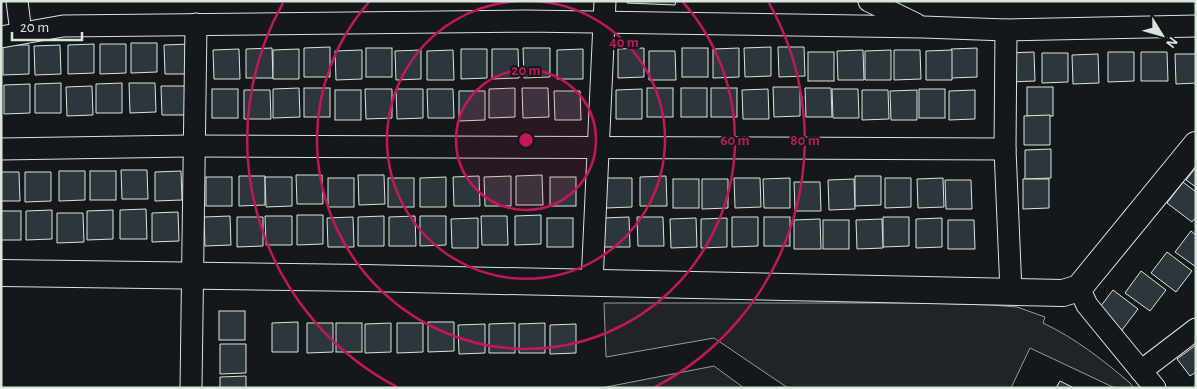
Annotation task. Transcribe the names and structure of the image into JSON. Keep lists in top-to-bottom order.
{
  "scale_bar": "20 m",
  "north": "bottom right",
  "rings": [
    "40 m",
    "20 m",
    "60 m",
    "80 m"
  ]
}
